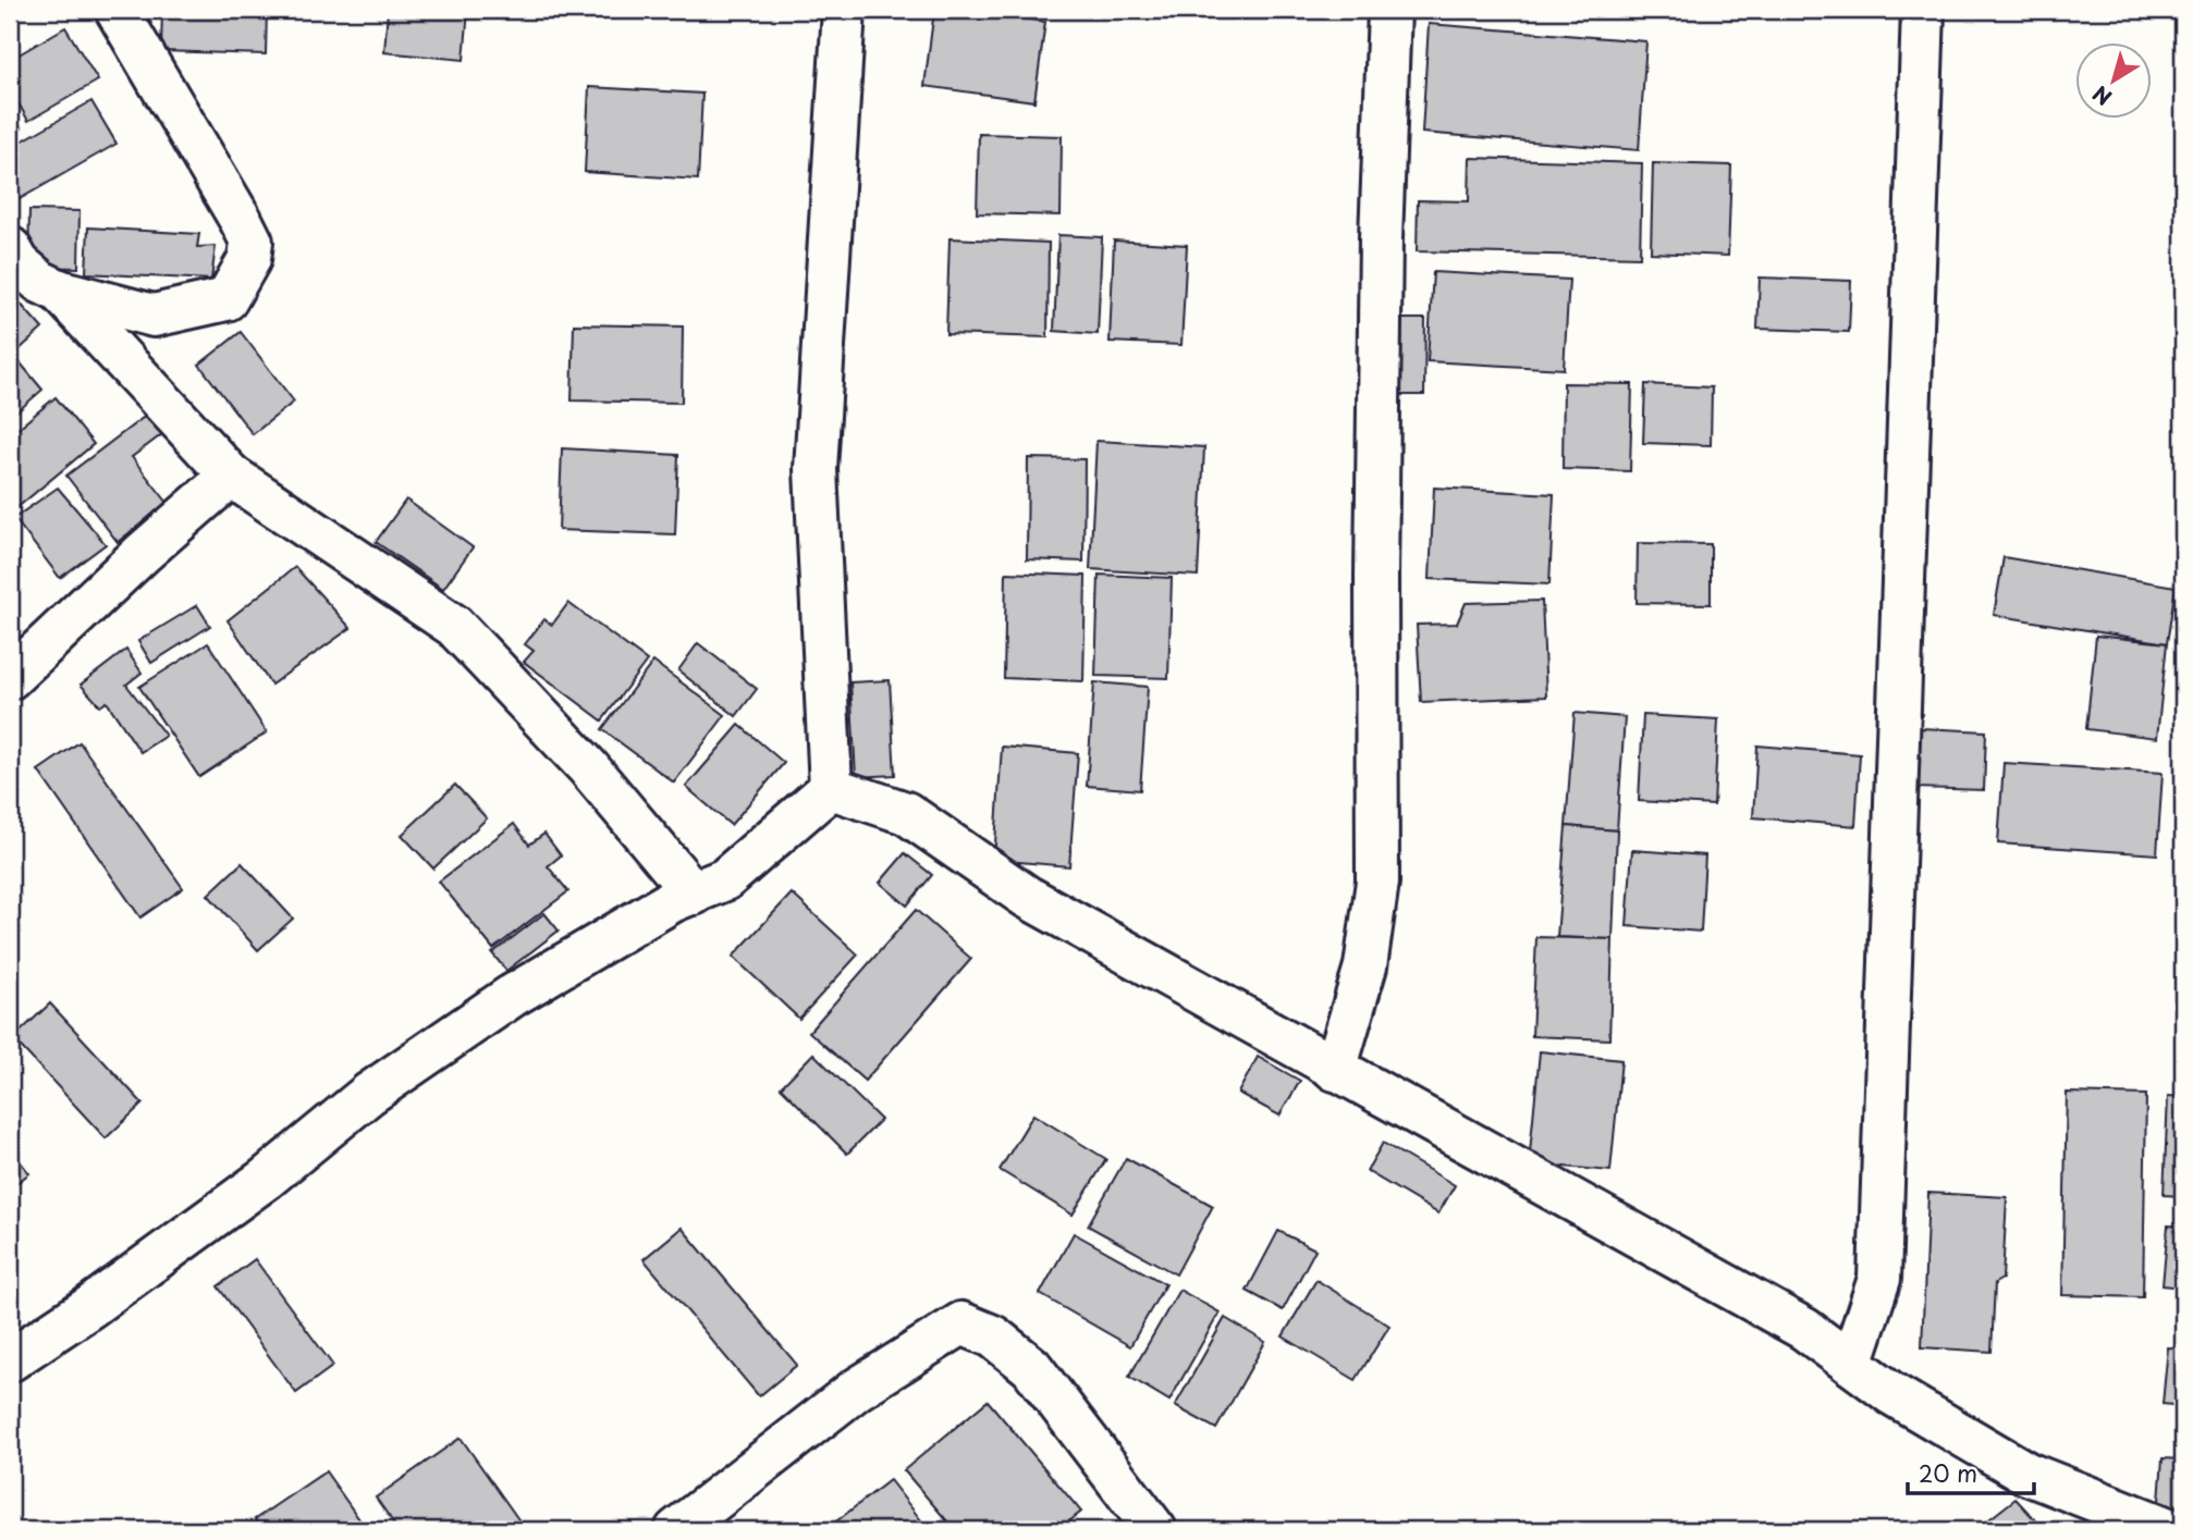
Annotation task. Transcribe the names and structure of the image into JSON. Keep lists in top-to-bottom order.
{
  "scale_bar": "20 m",
  "north": "bottom left"
}
